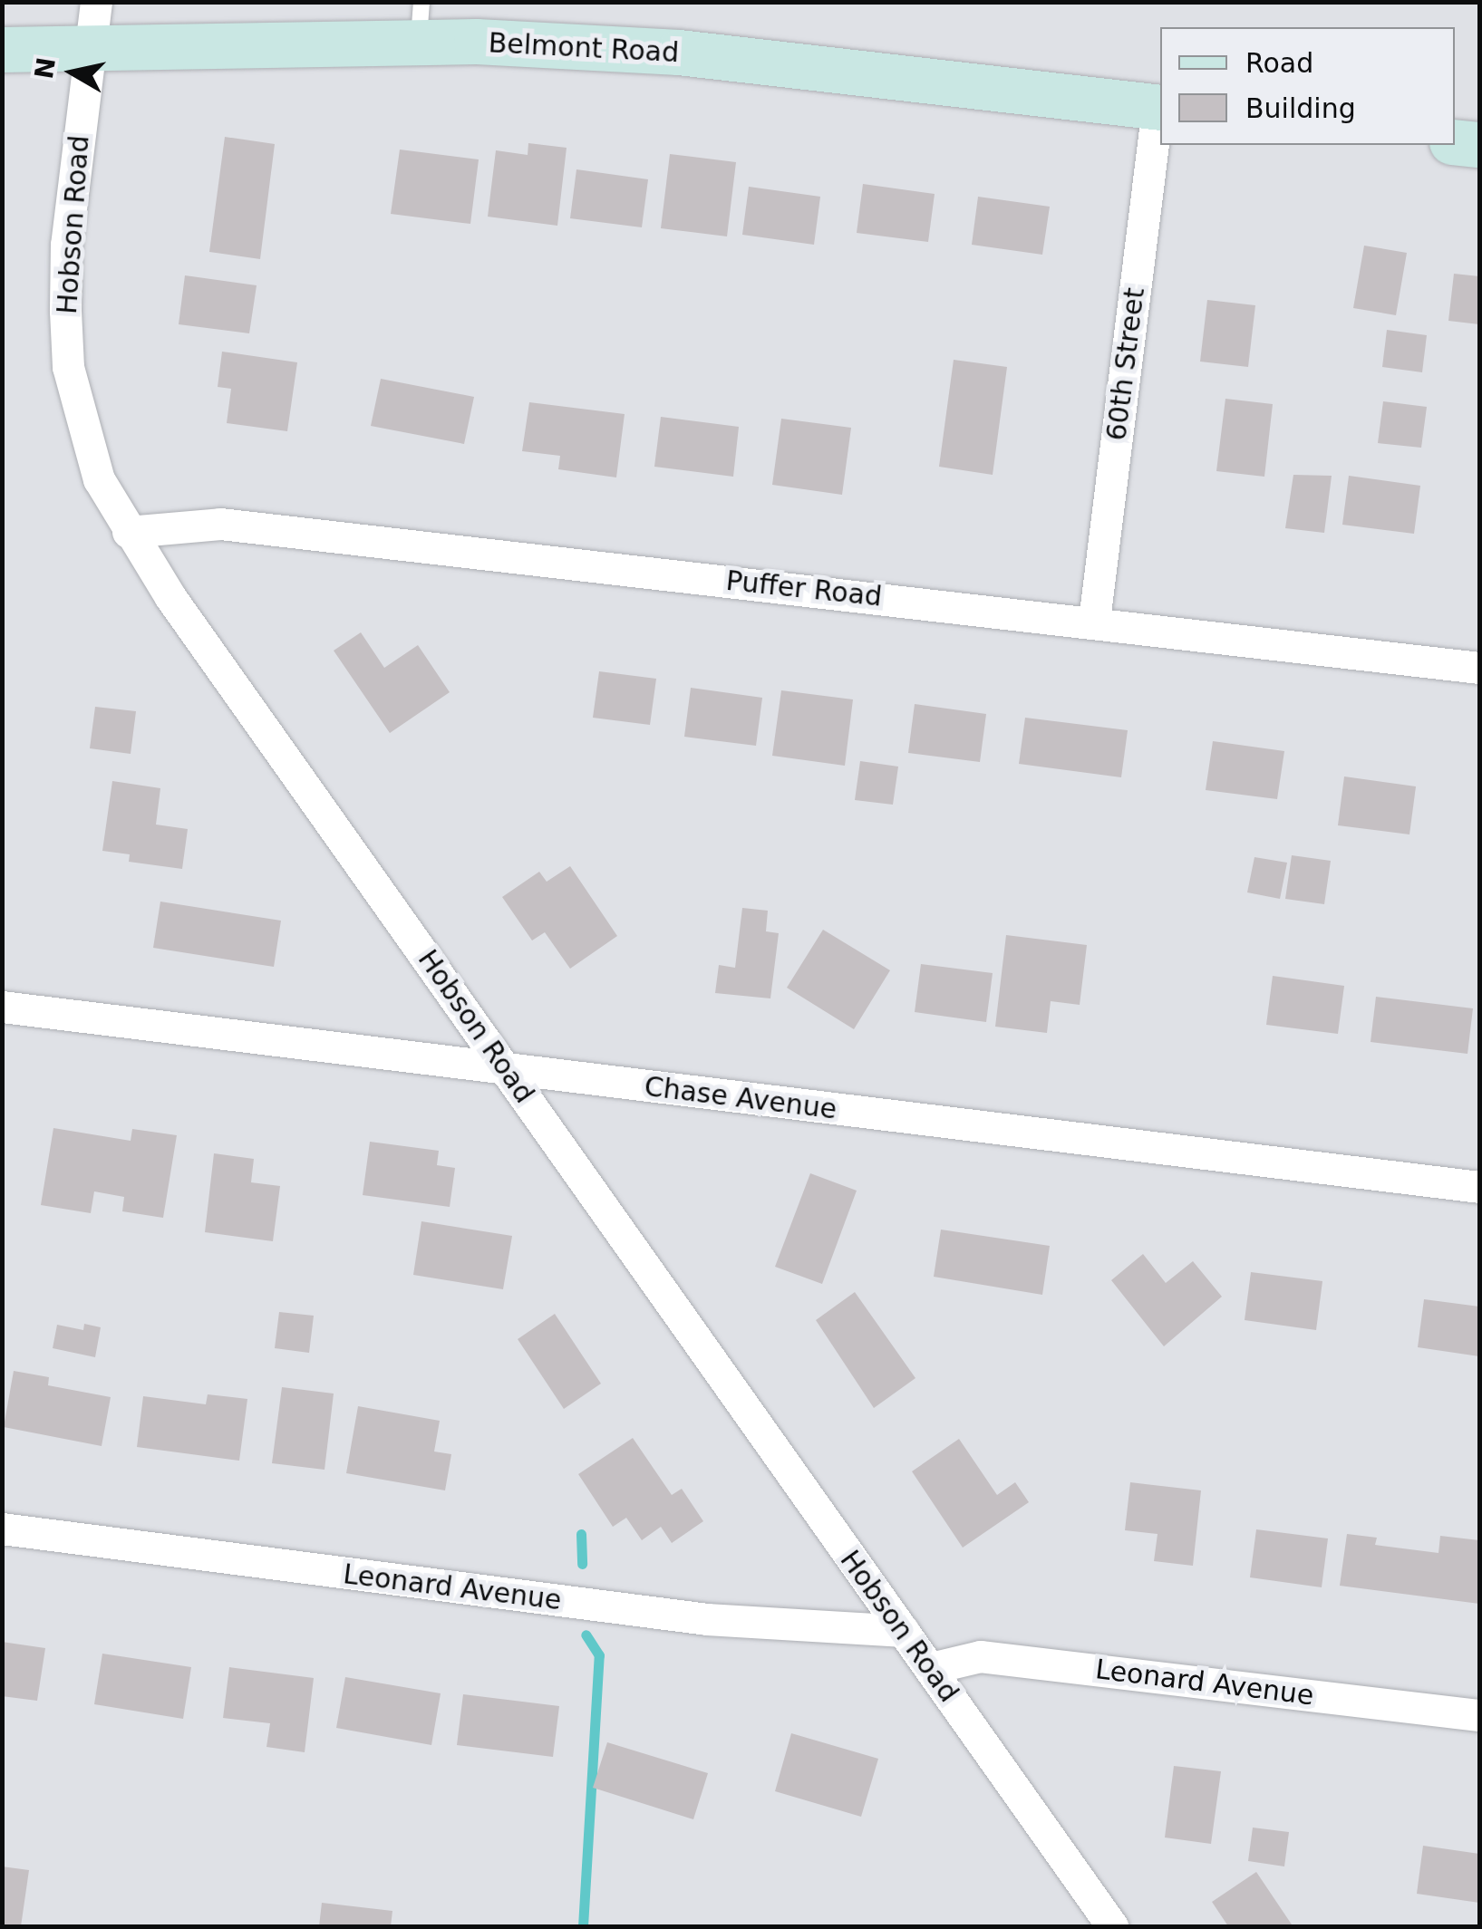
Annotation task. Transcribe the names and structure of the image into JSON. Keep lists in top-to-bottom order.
{
  "streets": {
    "main road": ["Belmont Road"],
    "street": [
      "Hobson Road",
      "60th Street",
      "Puffer Road",
      "Chase Avenue",
      "Leonard Avenue"
    ]
  },
  "crossings": [
    ["Belmont Road", "Hobson Road"],
    ["Belmont Road", "60th Street"],
    ["Hobson Road", "Puffer Road"],
    ["Hobson Road", "Chase Avenue"],
    ["Hobson Road", "Leonard Avenue"],
    ["60th Street", "Puffer Road"]
  ],
  "legend": ["Road", "Building"],
  "north": "left"
}
